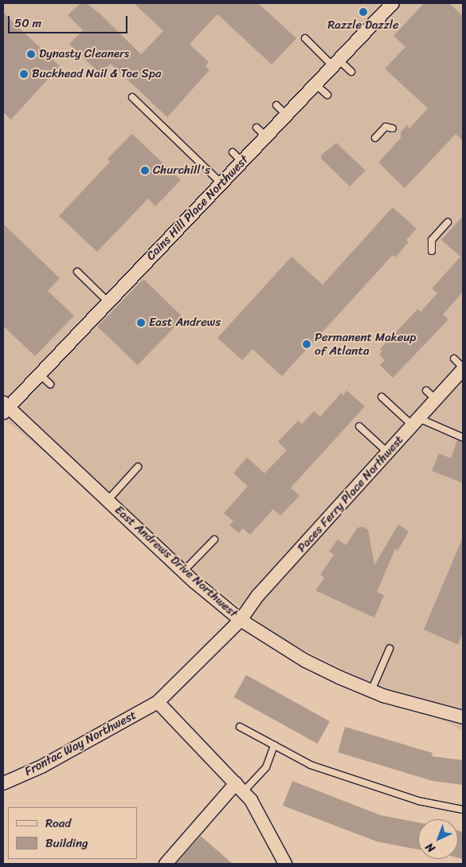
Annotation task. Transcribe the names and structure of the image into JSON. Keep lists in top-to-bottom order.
{
  "streets": {
    "street": [
      "Cains Hill Place Northwest",
      "Paces Ferry Place Northwest",
      "East Andrews Drive Northwest",
      "Frontac Way Northwest"
    ]
  },
  "crossings": [
    ["Cains Hill Place Northwest", "East Andrews Drive Northwest"],
    ["Paces Ferry Place Northwest", "East Andrews Drive Northwest"],
    ["Paces Ferry Place Northwest", "Frontac Way Northwest"]
  ],
  "places": [
    "Razzle Dazzle",
    "Dynasty Cleaners",
    "Buckhead Nail & Toe Spa",
    "Churchill's",
    "East Andrews",
    "Permanent Makeup of Atlanta"
  ],
  "legend": ["Road", "Building"],
  "scale_bar": "50 m",
  "north": "bottom left"
}
